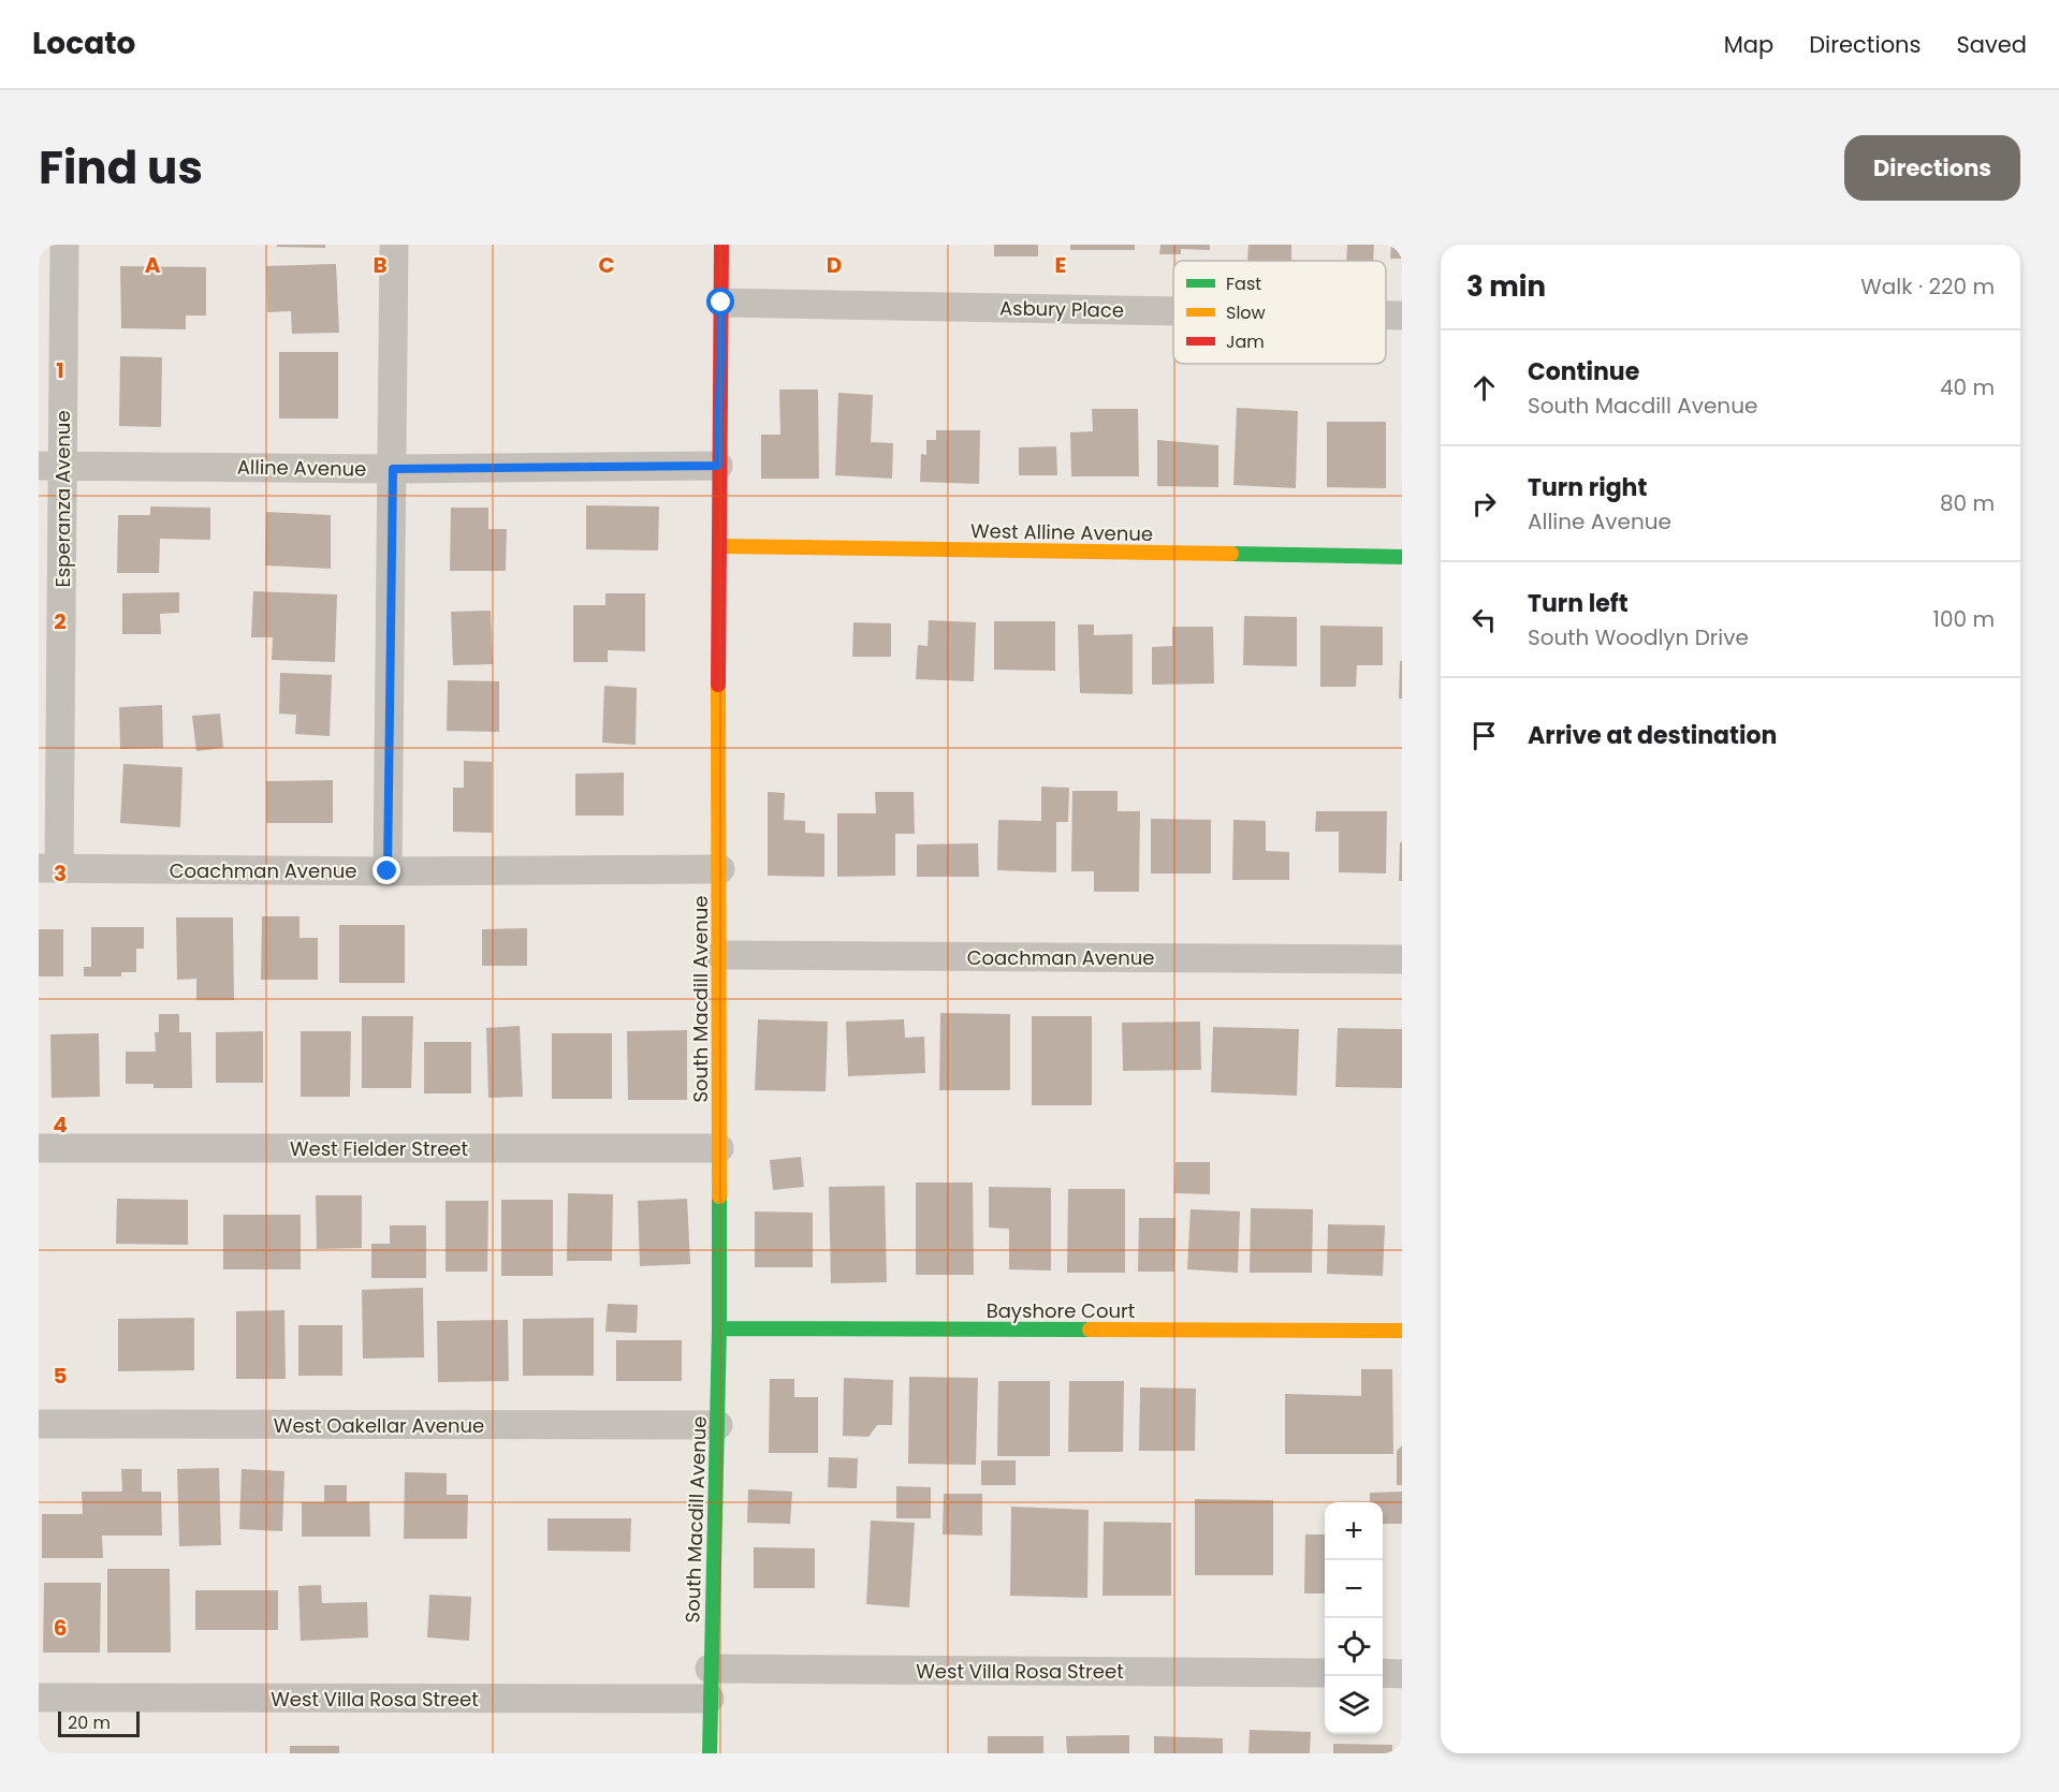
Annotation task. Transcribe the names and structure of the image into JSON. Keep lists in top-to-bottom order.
{
  "streets": {
    "street": [
      "Asbury Place",
      "Alline Avenue",
      "Esperanza Avenue",
      "West Alline Avenue",
      "Coachman Avenue",
      "South Macdill Avenue",
      "West Fielder Street",
      "Bayshore Court",
      "West Oakellar Avenue",
      "West Villa Rosa Street"
    ]
  },
  "crossings": [
    ["Asbury Place", "South Macdill Avenue"],
    ["Alline Avenue", "Esperanza Avenue"],
    ["Alline Avenue", "South Macdill Avenue"],
    ["Esperanza Avenue", "Coachman Avenue"],
    ["West Alline Avenue", "South Macdill Avenue"],
    ["Coachman Avenue", "South Macdill Avenue"],
    ["South Macdill Avenue", "West Fielder Street"],
    ["South Macdill Avenue", "Bayshore Court"],
    ["South Macdill Avenue", "West Oakellar Avenue"],
    ["South Macdill Avenue", "West Villa Rosa Street"]
  ],
  "legend": ["Fast", "Slow", "Jam"],
  "scale_bar": "20 m",
  "page": {
    "header": "Locato",
    "nav": ["Map", "Directions", "Saved"],
    "title": "Find us",
    "buttons": "Directions",
    "heading": ["3 min", "Walk · 220 m"],
    "list": [
      ["Continue", "South Macdill Avenue", "40 m"],
      ["Turn right", "Alline Avenue", "80 m"],
      ["Turn left", "South Woodlyn Drive", "100 m"],
      "Arrive at destination"
    ],
    "map_buttons": ["+", "−"],
    "scale": "20 m"
  },
  "grid": {
    "columns": [
      "A",
      "B",
      "C",
      "D",
      "E"
    ],
    "rows": [
      "1",
      "2",
      "3",
      "4",
      "5",
      "6"
    ]
  }
}
